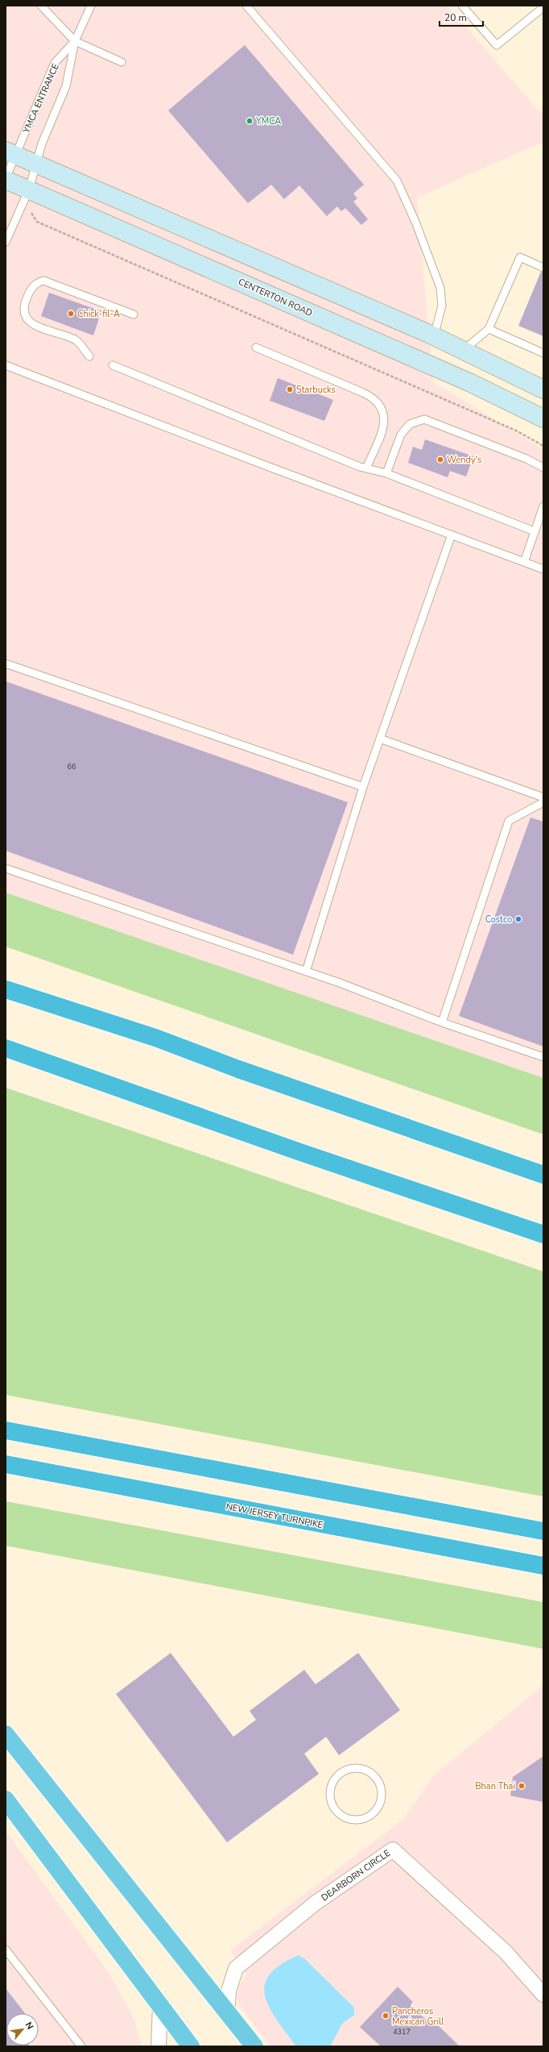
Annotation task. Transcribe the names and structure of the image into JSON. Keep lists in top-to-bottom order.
{
  "streets": {
    "highway": ["NEW JERSEY TURNPIKE"],
    "main road": ["CENTERTON ROAD"],
    "street": ["DEARBORN CIRCLE"],
    "lane": ["YMCA ENTRANCE"]
  },
  "crossings": [
    ["YMCA ENTRANCE", "CENTERTON ROAD"]
  ],
  "places": [
    "YMCA",
    "Chick-fil-A",
    "Starbucks",
    "Wendy's",
    "Costco",
    "Bhan Thai",
    "Pancheros Mexican Grill"
  ],
  "house_numbers": ["66", "4317"],
  "scale_bar": "20 m",
  "north": "top right"
}
